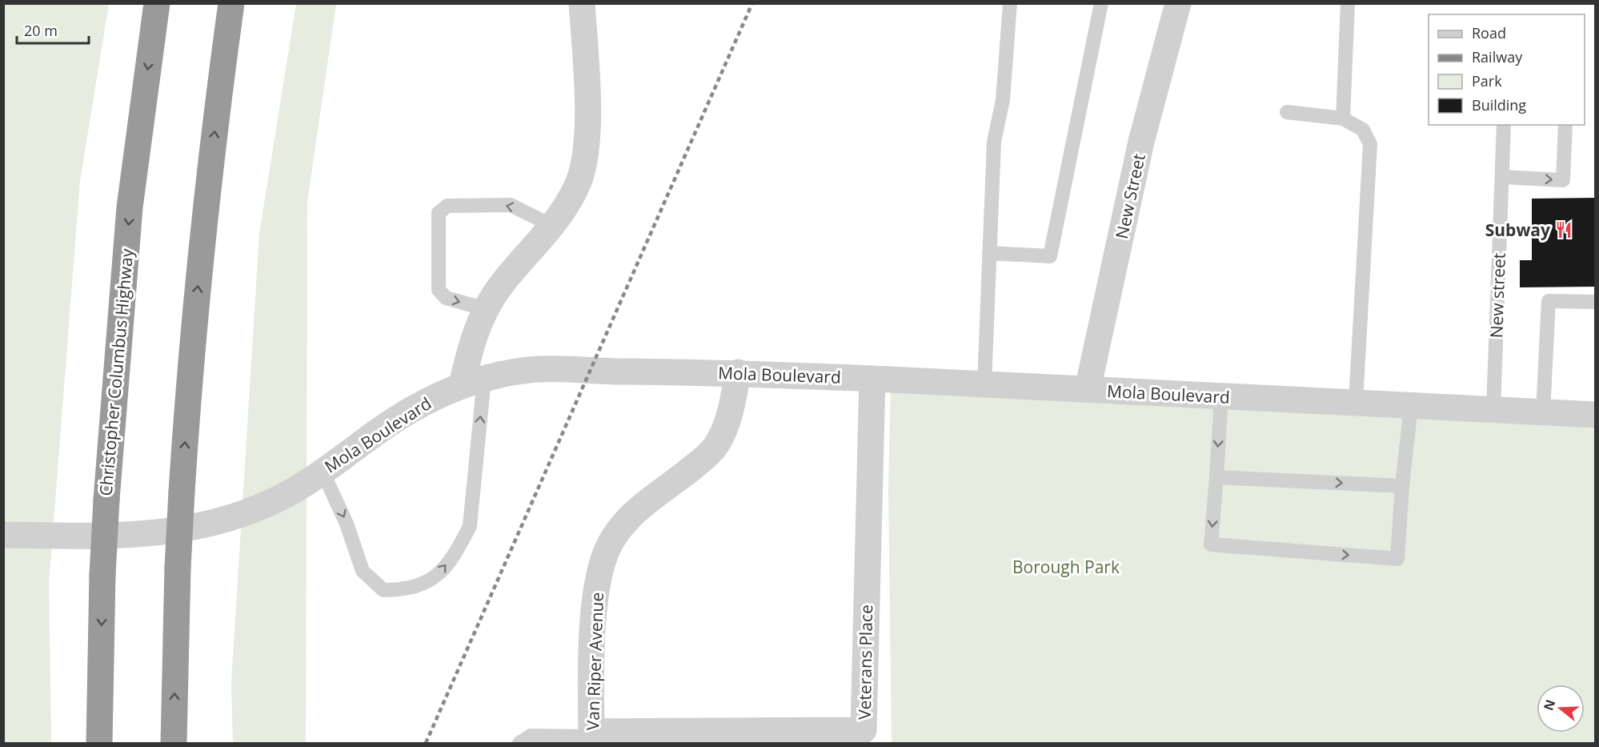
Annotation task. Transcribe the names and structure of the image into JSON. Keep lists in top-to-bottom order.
{
  "streets": {
    "highway": ["Christopher Columbus Highway"],
    "street": [
      "New Street",
      "Mola Boulevard",
      "Van Riper Avenue",
      "Veterans Place"
    ],
    "lane": ["New street"]
  },
  "crossings": [
    ["New Street", "Mola Boulevard"],
    ["New street", "Mola Boulevard"],
    ["Mola Boulevard", "Van Riper Avenue"],
    ["Mola Boulevard", "Veterans Place"],
    ["Van Riper Avenue", "Veterans Place"]
  ],
  "parks": ["Borough Park"],
  "places": {
    "restaurant": ["Subway"]
  },
  "legend": [
    "Road",
    "Railway",
    "Park",
    "Building"
  ],
  "scale_bar": "20 m",
  "north": "left"
}
